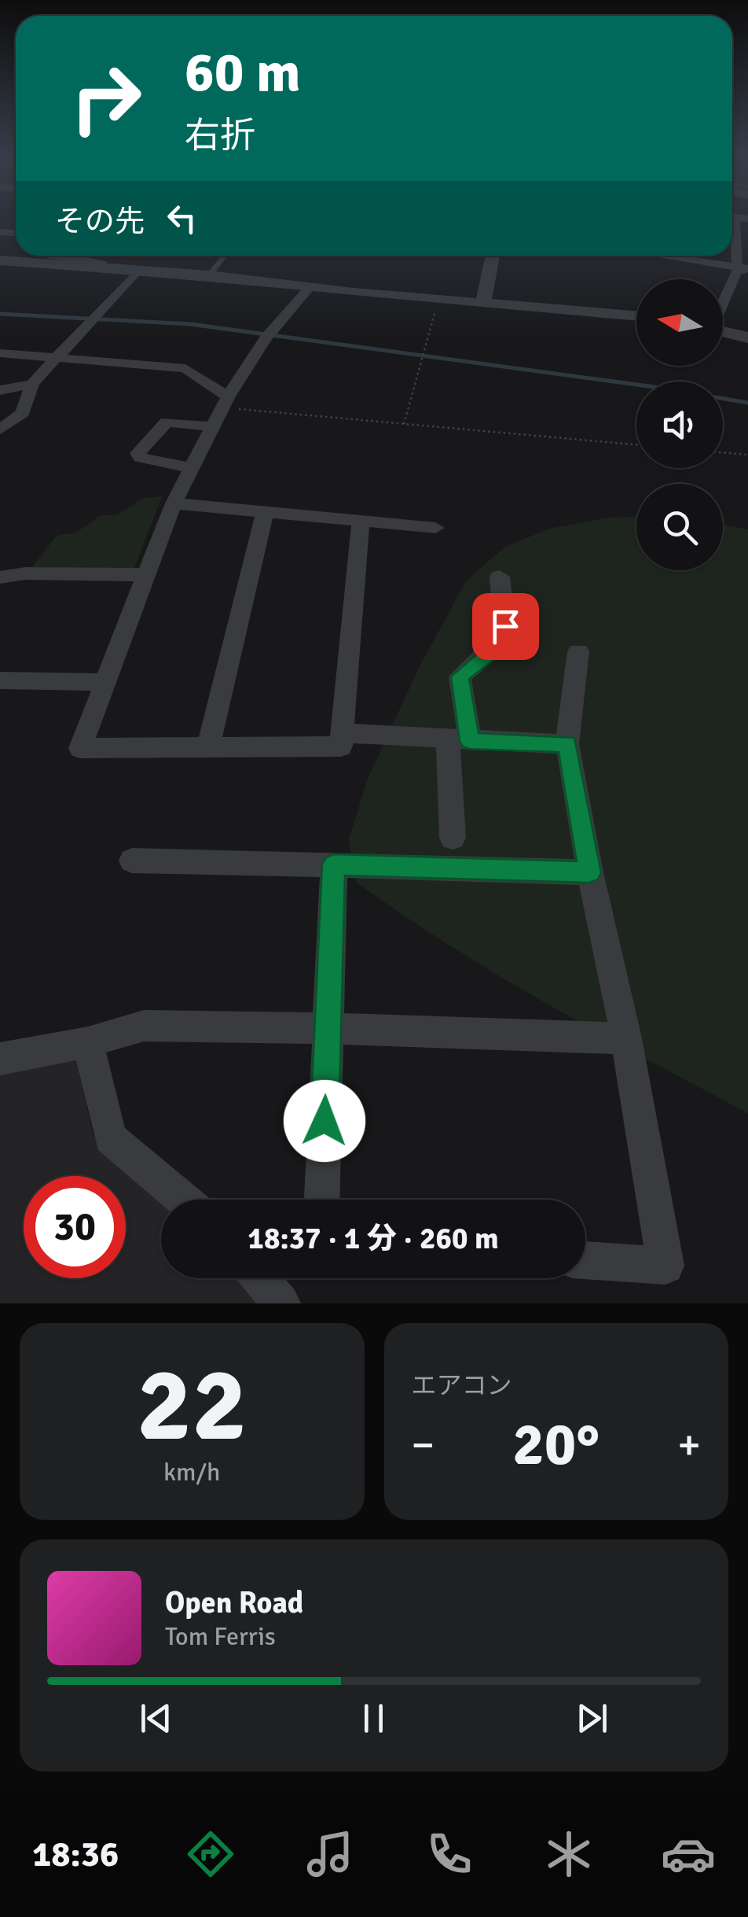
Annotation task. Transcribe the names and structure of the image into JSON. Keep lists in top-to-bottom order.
{
  "north": "left",
  "page": {
    "turn": ["60 m", "右折"],
    "then": "その先",
    "limit": "30",
    "trip": "18:37 · 1 分 · 260 m",
    "tile": [
      ["22", "km/h"],
      "エアコン"
    ],
    "heat": ["−", "20°", "+"],
    "song": ["Open Road", "Tom Ferris"],
    "tabs": "18:36"
  }
}
